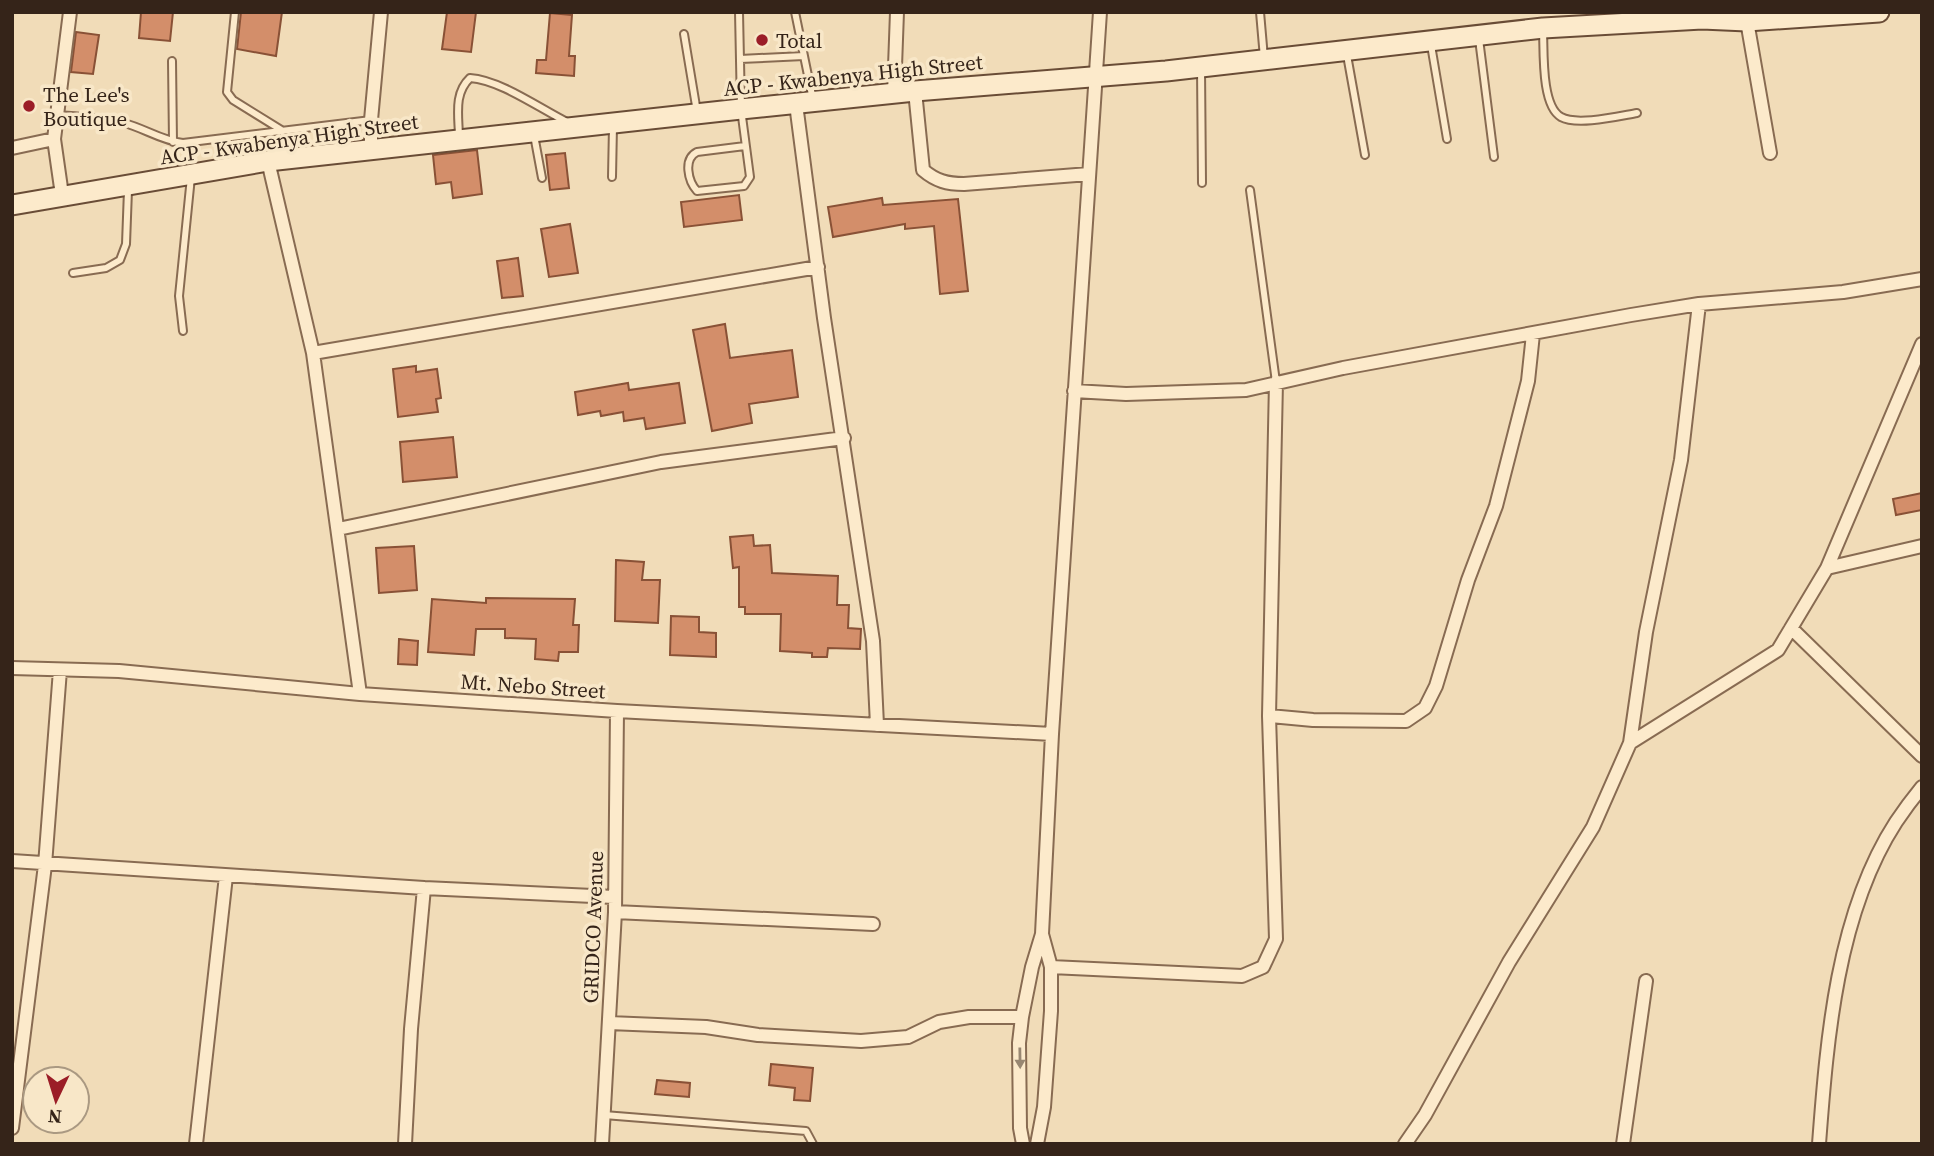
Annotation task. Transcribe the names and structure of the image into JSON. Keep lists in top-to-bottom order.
{
  "streets": {
    "main road": ["ACP - Kwabenya High Street"],
    "street": ["Mt. Nebo Street", "GRIDCO Avenue"]
  },
  "crossings": [
    ["Mt. Nebo Street", "GRIDCO Avenue"]
  ],
  "places": ["Total", "The Lee's Boutique"],
  "north": "bottom"
}
